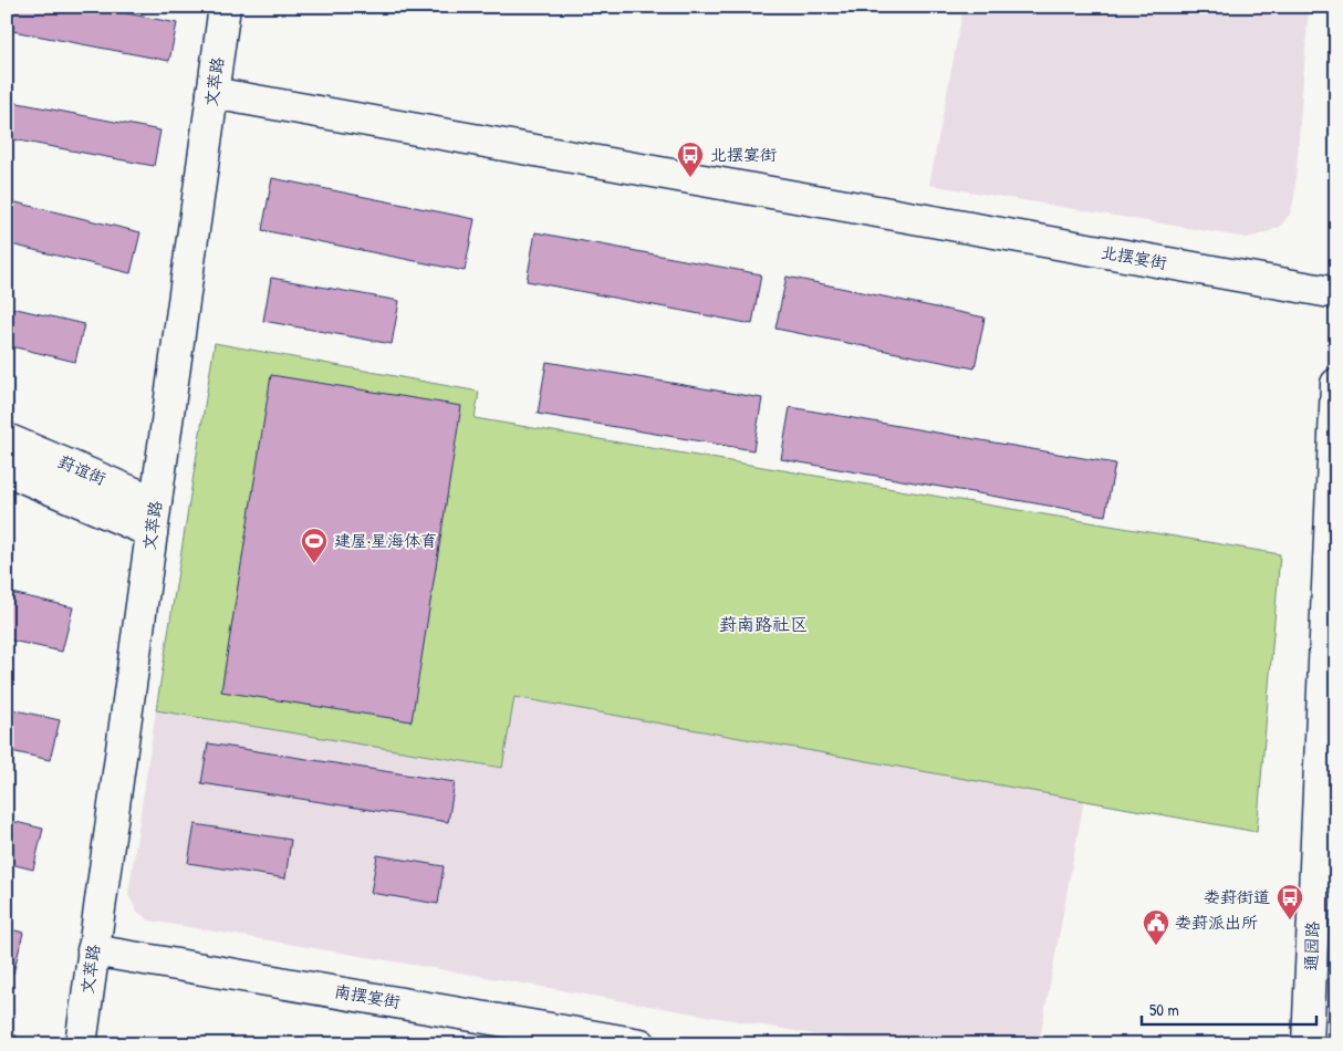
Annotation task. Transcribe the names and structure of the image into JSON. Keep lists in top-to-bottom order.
{
  "streets": {
    "main road": [
      "文萃路",
      "北摆宴街",
      "葑谊街",
      "通园路",
      "南摆宴街"
    ]
  },
  "crossings": [
    ["文萃路", "北摆宴街"],
    ["文萃路", "葑谊街"],
    ["文萃路", "南摆宴街"]
  ],
  "districts": ["葑南路社区"],
  "places": {
    "bus stop": ["北摆宴街", "娄葑街道"],
    "sports": ["建屋·星海体育"],
    "public building": ["娄葑派出所"]
  },
  "scale_bar": "50 m"
}
